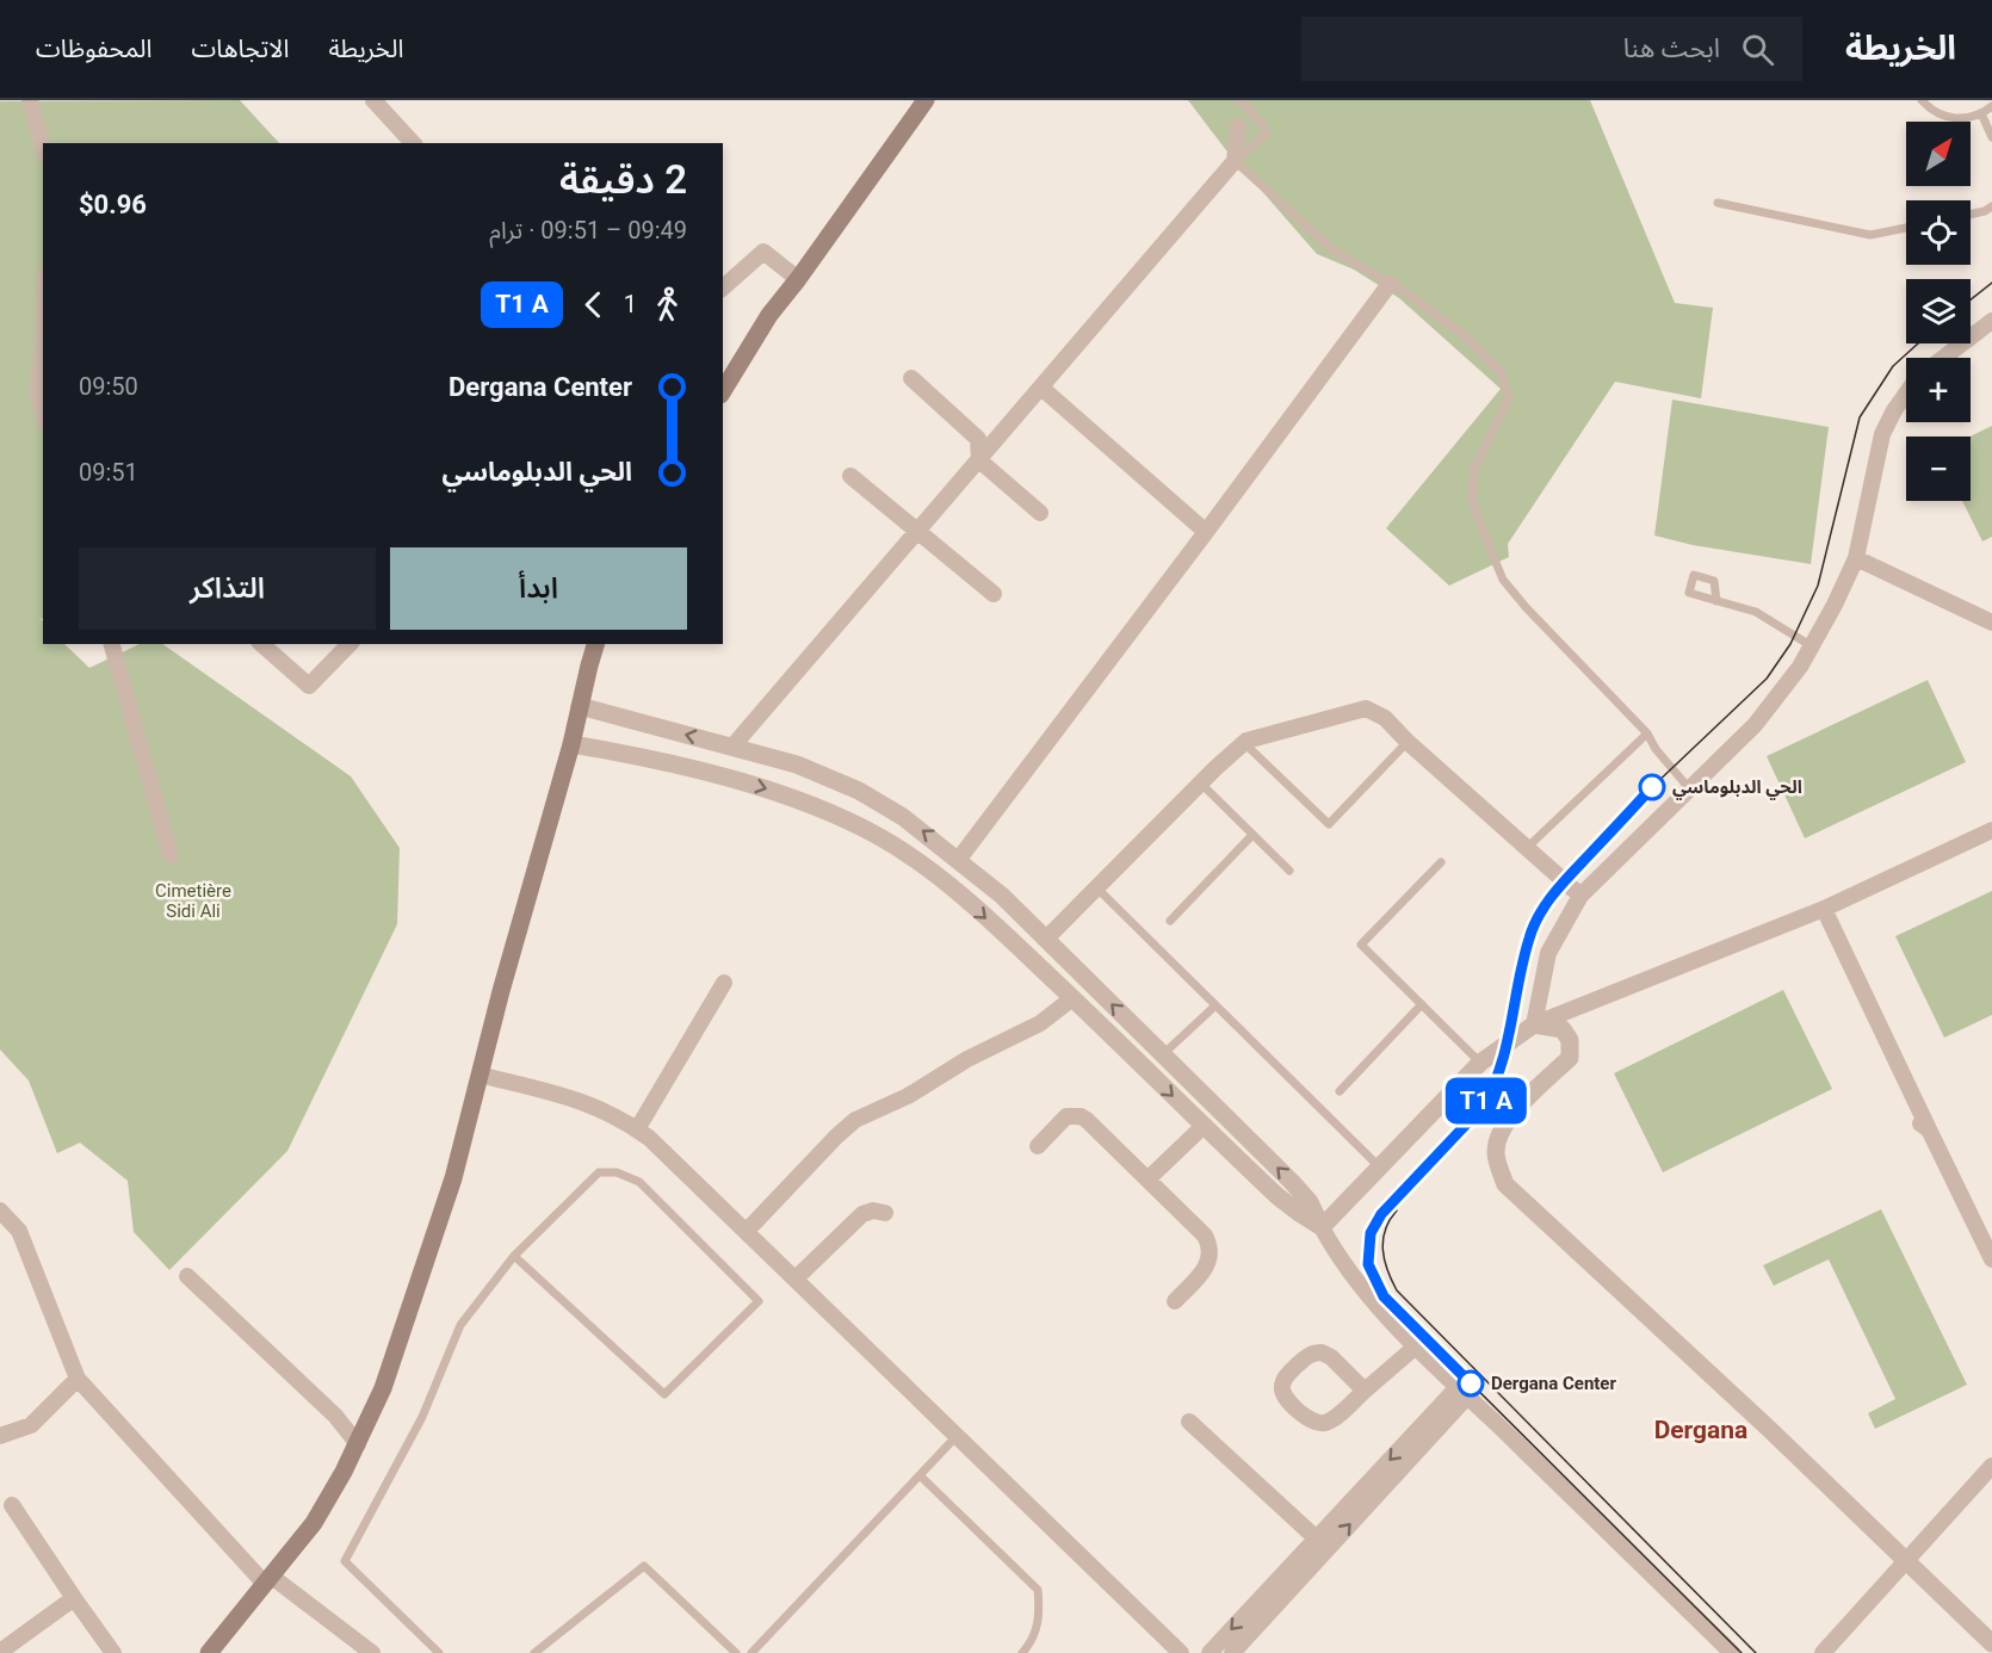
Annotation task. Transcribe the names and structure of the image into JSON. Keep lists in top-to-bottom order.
{
  "districts": ["Dergana"],
  "parks": ["Cimetière Sidi Ali"],
  "places": ["الحي الدبلوماسي", "Dergana Center"],
  "north": "top right",
  "page": {
    "header": "الخريطة",
    "search": "ابحث هنا",
    "nav": ["الخريطة", "الاتجاهات", "المحفوظات"],
    "on_map": "T1 A",
    "map_buttons": ["+", "−"],
    "heading": ["2 دقيقة", "09:49 – 09:51 · ترام", "$0.96"],
    "legs": ["1", "T1 A"],
    "list": [
      {
        "name": "Dergana Center",
        "value": "09:50"
      },
      {
        "name": "الحي الدبلوماسي",
        "value": "09:51"
      }
    ],
    "buttons": ["ابدأ", "التذاكر"]
  }
}
